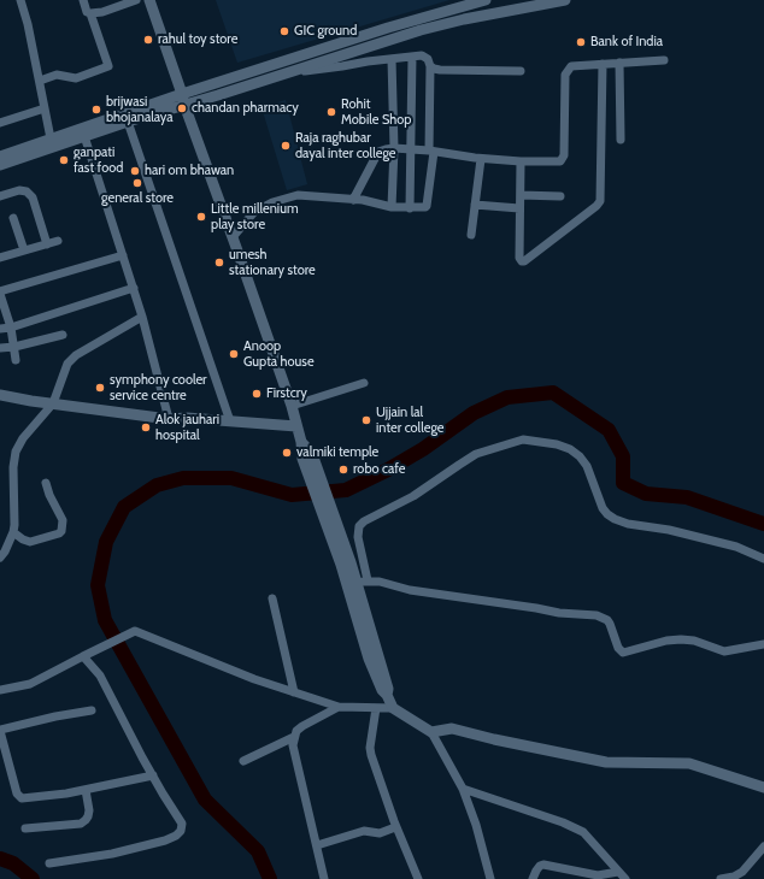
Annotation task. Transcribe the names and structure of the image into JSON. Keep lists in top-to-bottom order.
{
  "places": [
    "GIC ground",
    "rahul toy store",
    "Bank of India",
    "chandan pharmacy",
    "brijwasi bhojanalaya",
    "Rohit Mobile Shop",
    "Raja raghubar dayal inter college",
    "ganpati fast food",
    "hari om bhawan",
    "general store",
    "Little millenium play store",
    "umesh stationary store",
    "Anoop Gupta house",
    "symphony cooler service centre",
    "Firstcry",
    "Ujjain lal inter college",
    "Alok jauhari hospital",
    "valmiki temple",
    "robo cafe"
  ]
}
